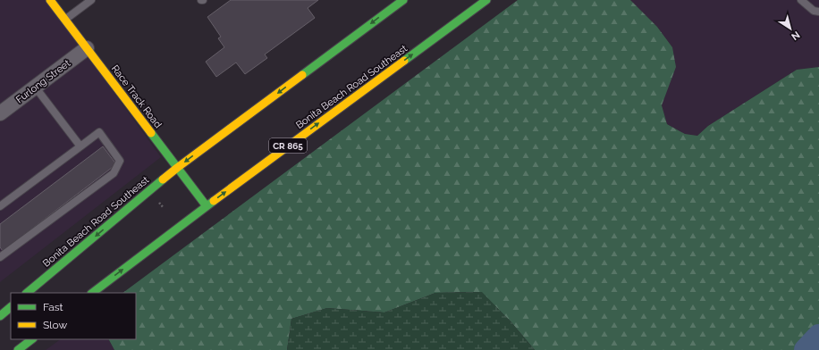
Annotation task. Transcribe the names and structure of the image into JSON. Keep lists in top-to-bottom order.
{
  "streets": {
    "main road": ["Bonita Beach Road Southeast", "Race Track Road", "CR 865"],
    "street": ["Furlong Street"]
  },
  "crossings": [
    ["Furlong Street", "Race Track Road"],
    ["Bonita Beach Road Southeast", "Race Track Road"]
  ],
  "legend": ["Fast", "Slow"],
  "north": "bottom right"
}
